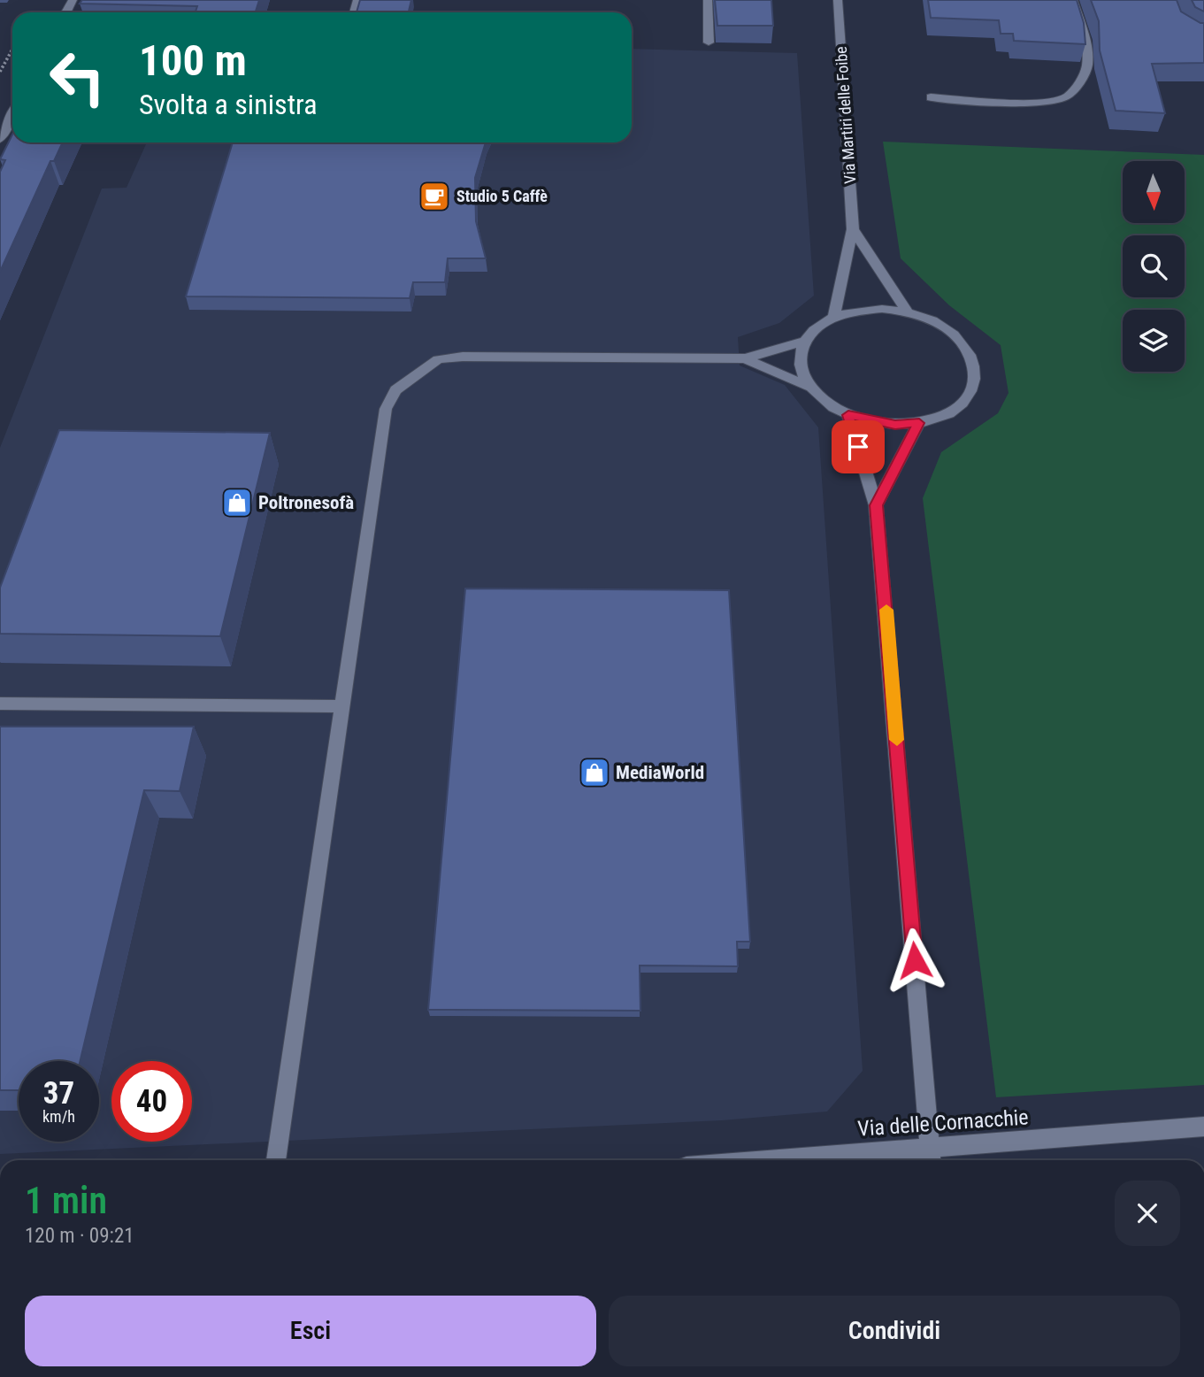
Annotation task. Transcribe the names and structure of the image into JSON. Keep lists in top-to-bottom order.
{
  "streets": {
    "street": ["Via Martiri delle Foibe", "Via delle Cornacchie"]
  },
  "places": {
    "cafe": ["Studio 5 Caffè"],
    "shop": ["Poltronesofà", "MediaWorld"]
  },
  "north": "bottom",
  "page": {
    "turn": ["100 m", "Svolta a sinistra"],
    "speed": "37 km/h",
    "limit": "40",
    "heading": ["1 min", "120 m · 09:21"],
    "buttons": ["Esci", "Condividi"]
  }
}
